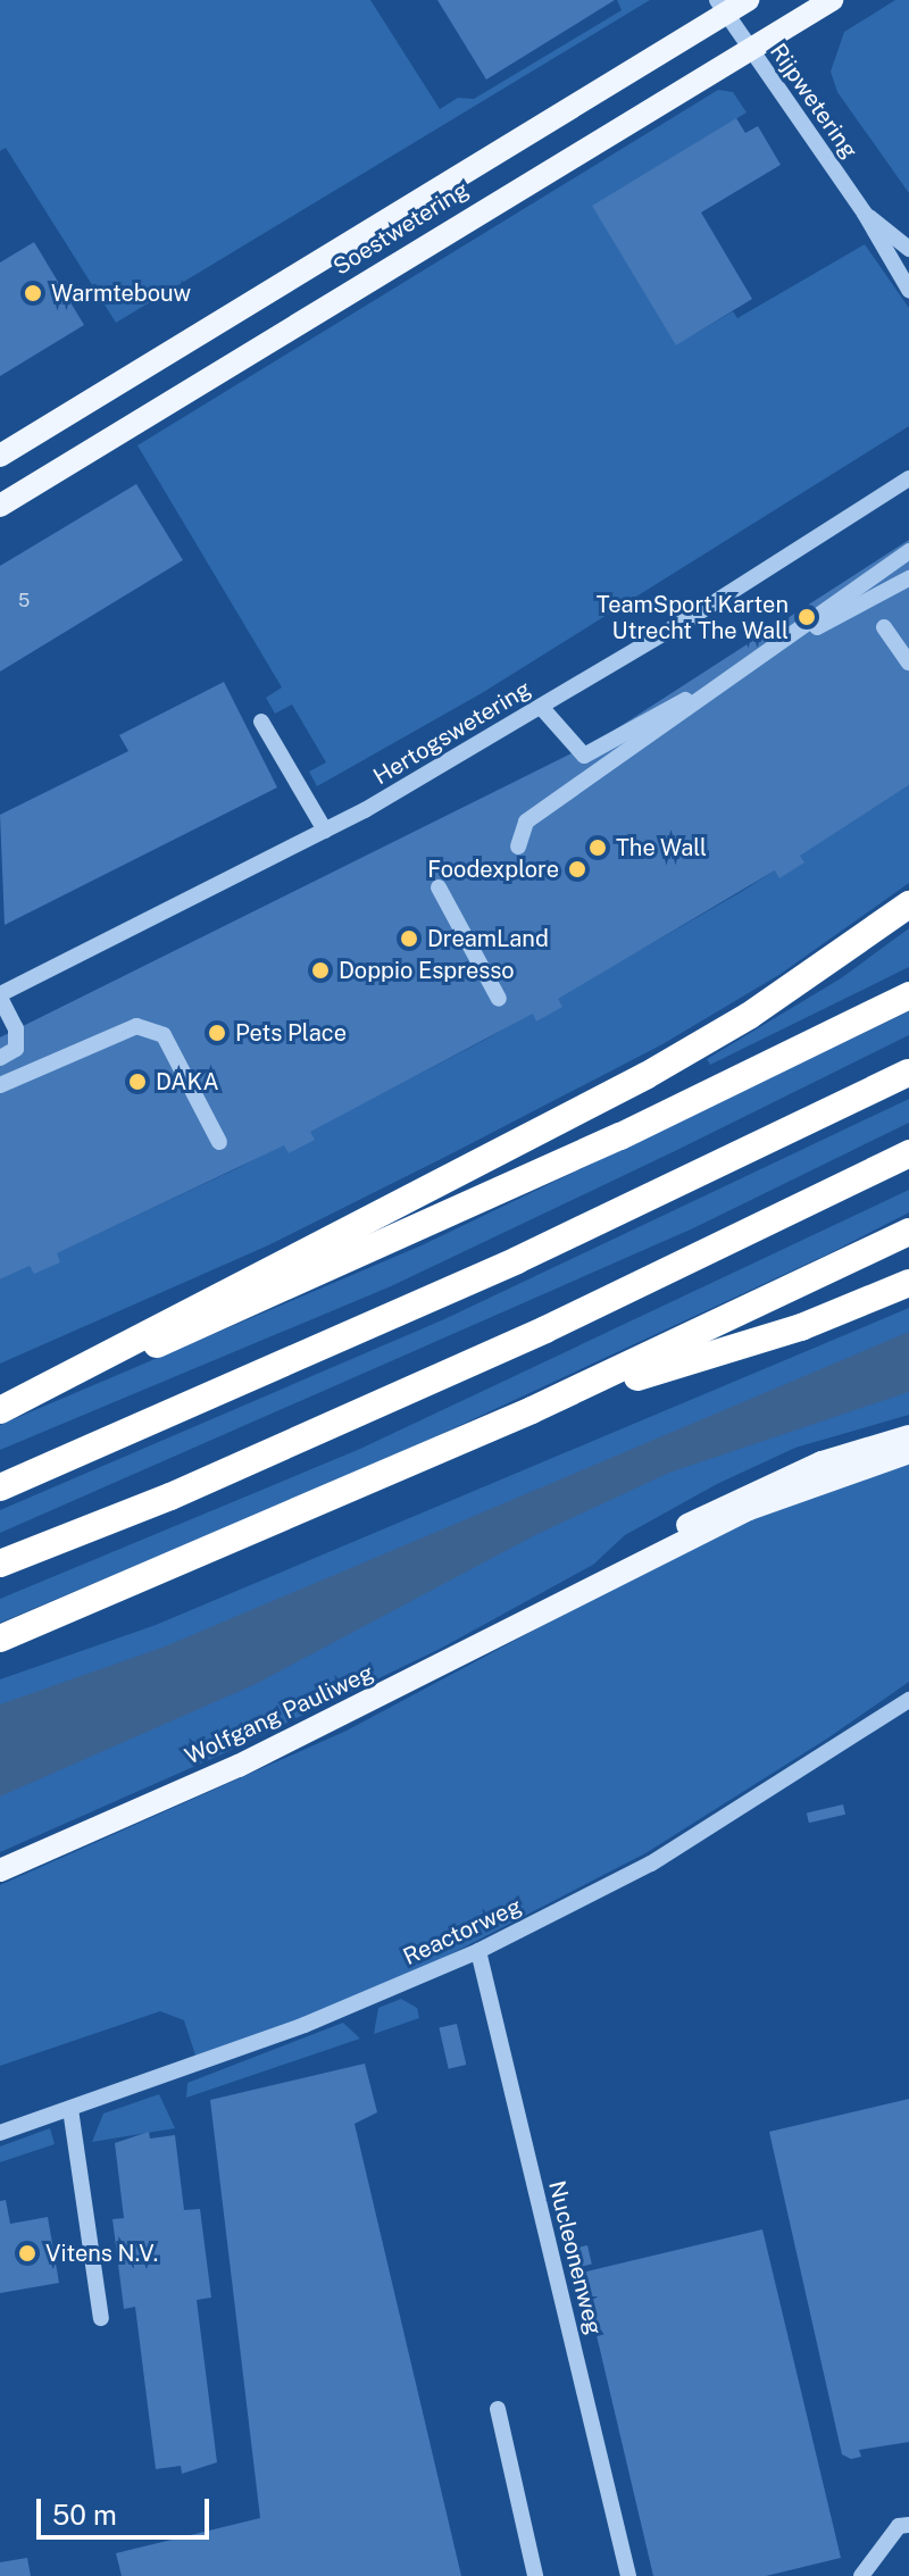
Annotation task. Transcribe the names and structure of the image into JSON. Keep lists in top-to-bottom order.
{
  "streets": {
    "main road": ["Soestwetering", "Wolfgang Pauliweg"],
    "street": [
      "Rijpwetering",
      "Hertogswetering",
      "Reactorweg",
      "Nucleonenweg"
    ]
  },
  "crossings": [
    ["Rijpwetering", "Soestwetering"],
    ["Reactorweg", "Nucleonenweg"]
  ],
  "places": [
    "Warmtebouw",
    "TeamSport Karten Utrecht The Wall",
    "The Wall",
    "Foodexplore",
    "DreamLand",
    "Doppio Espresso",
    "Pets Place",
    "DAKA",
    "Vitens N.V."
  ],
  "house_numbers": ["5"],
  "scale_bar": "50 m"
}
